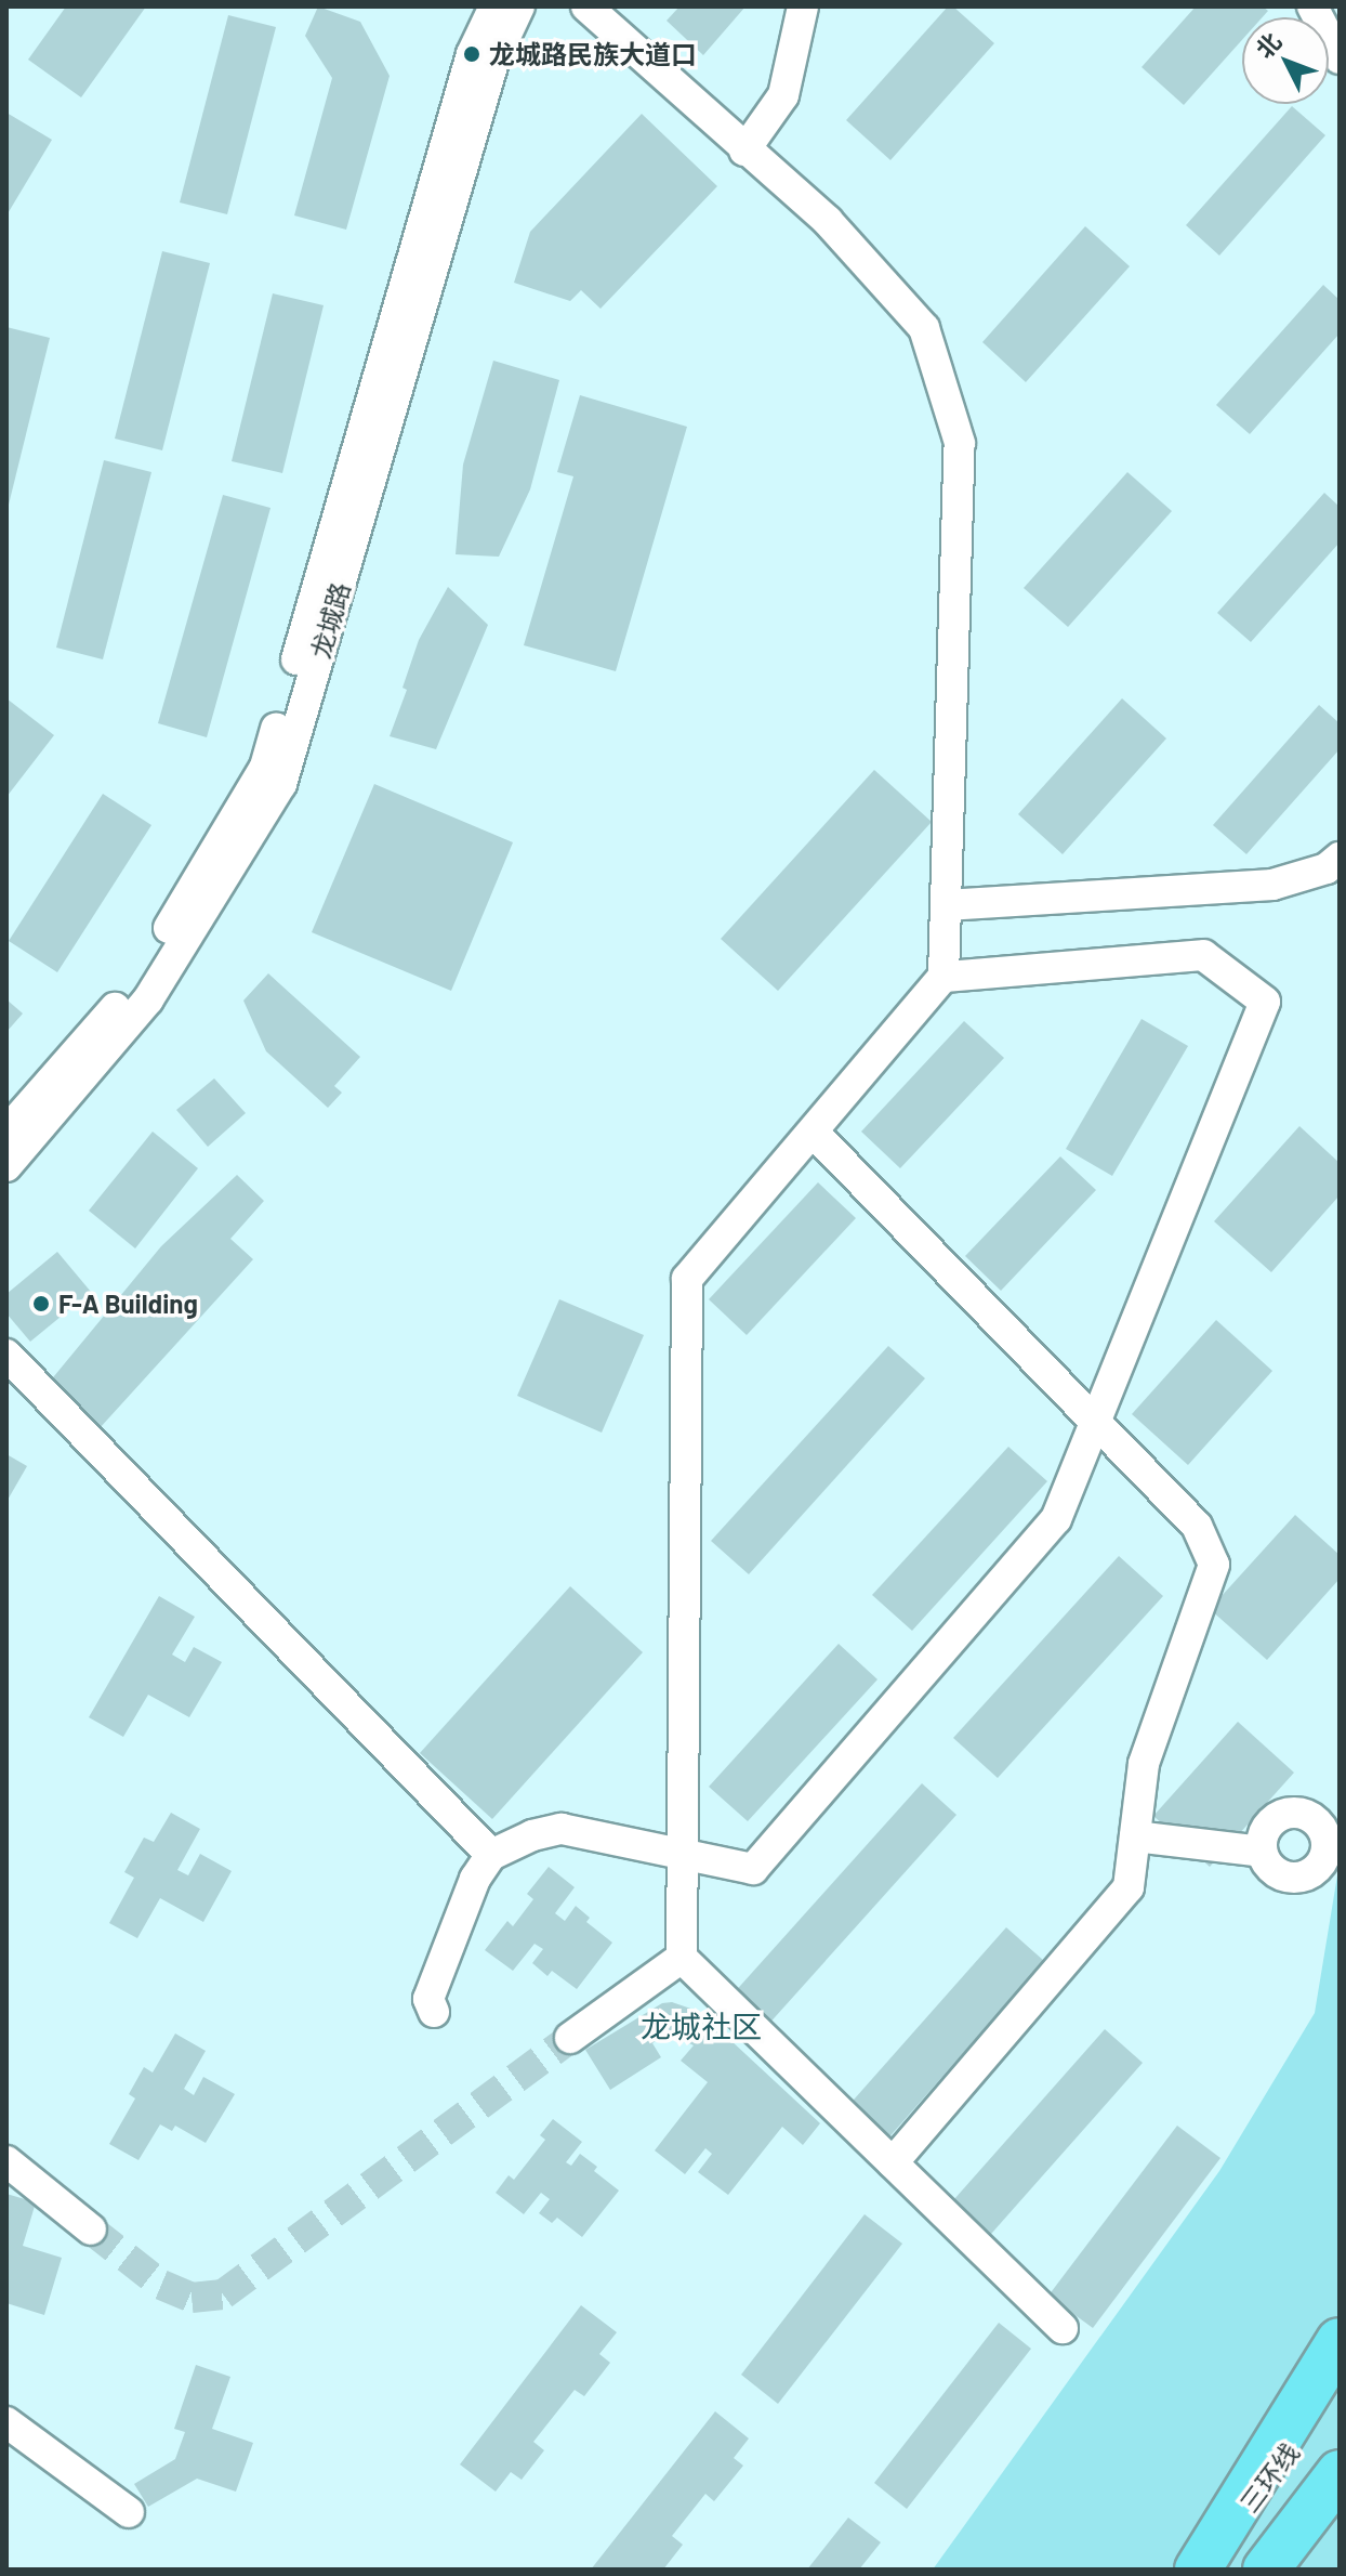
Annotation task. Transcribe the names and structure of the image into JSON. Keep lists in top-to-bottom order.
{
  "streets": {
    "highway": ["三环线"],
    "street": ["龙城路"]
  },
  "districts": ["龙城社区"],
  "places": ["龙城路民族大道口", "F-A Building"],
  "north": "top left"
}
